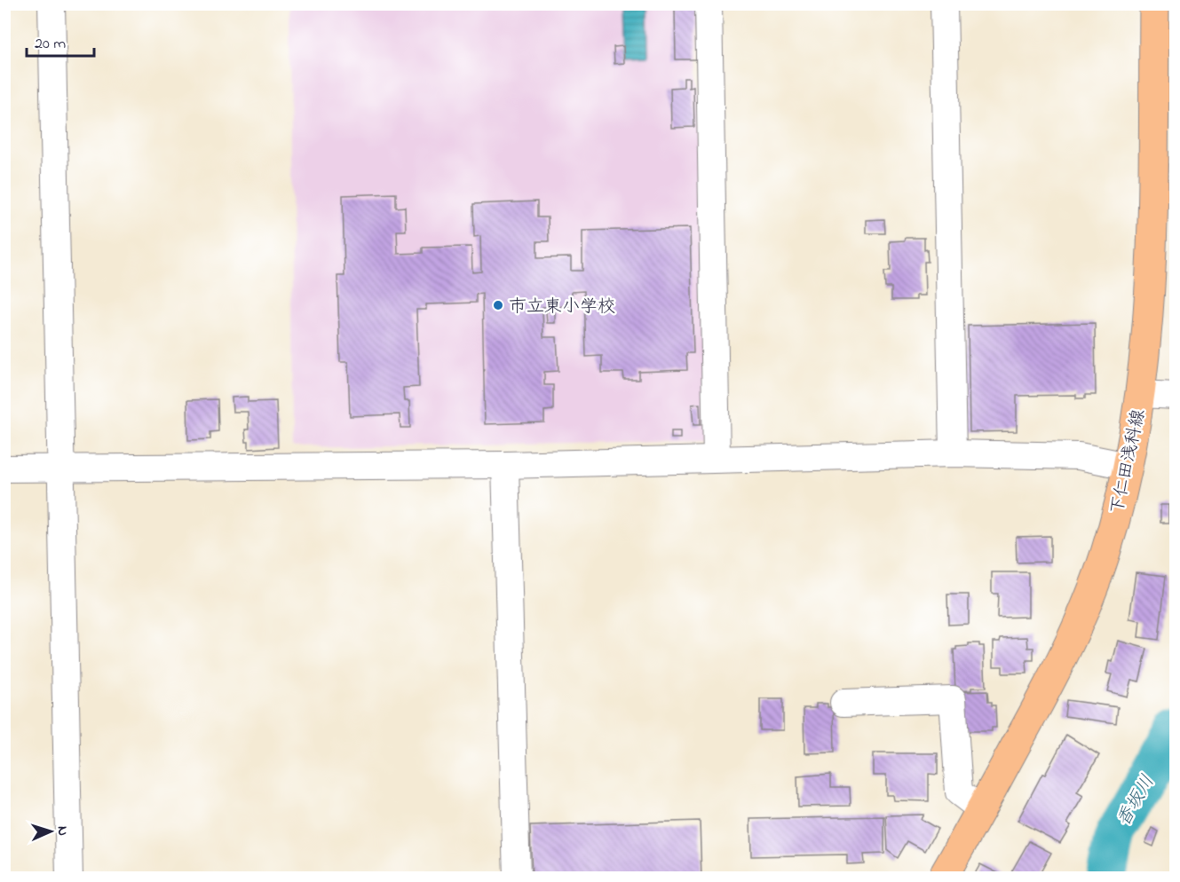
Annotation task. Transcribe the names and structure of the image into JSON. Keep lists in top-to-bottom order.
{
  "streets": {
    "main road": ["下仁田浅科線"]
  },
  "water": ["香坂川"],
  "places": ["市立東小学校"],
  "scale_bar": "20 m",
  "north": "right"
}
